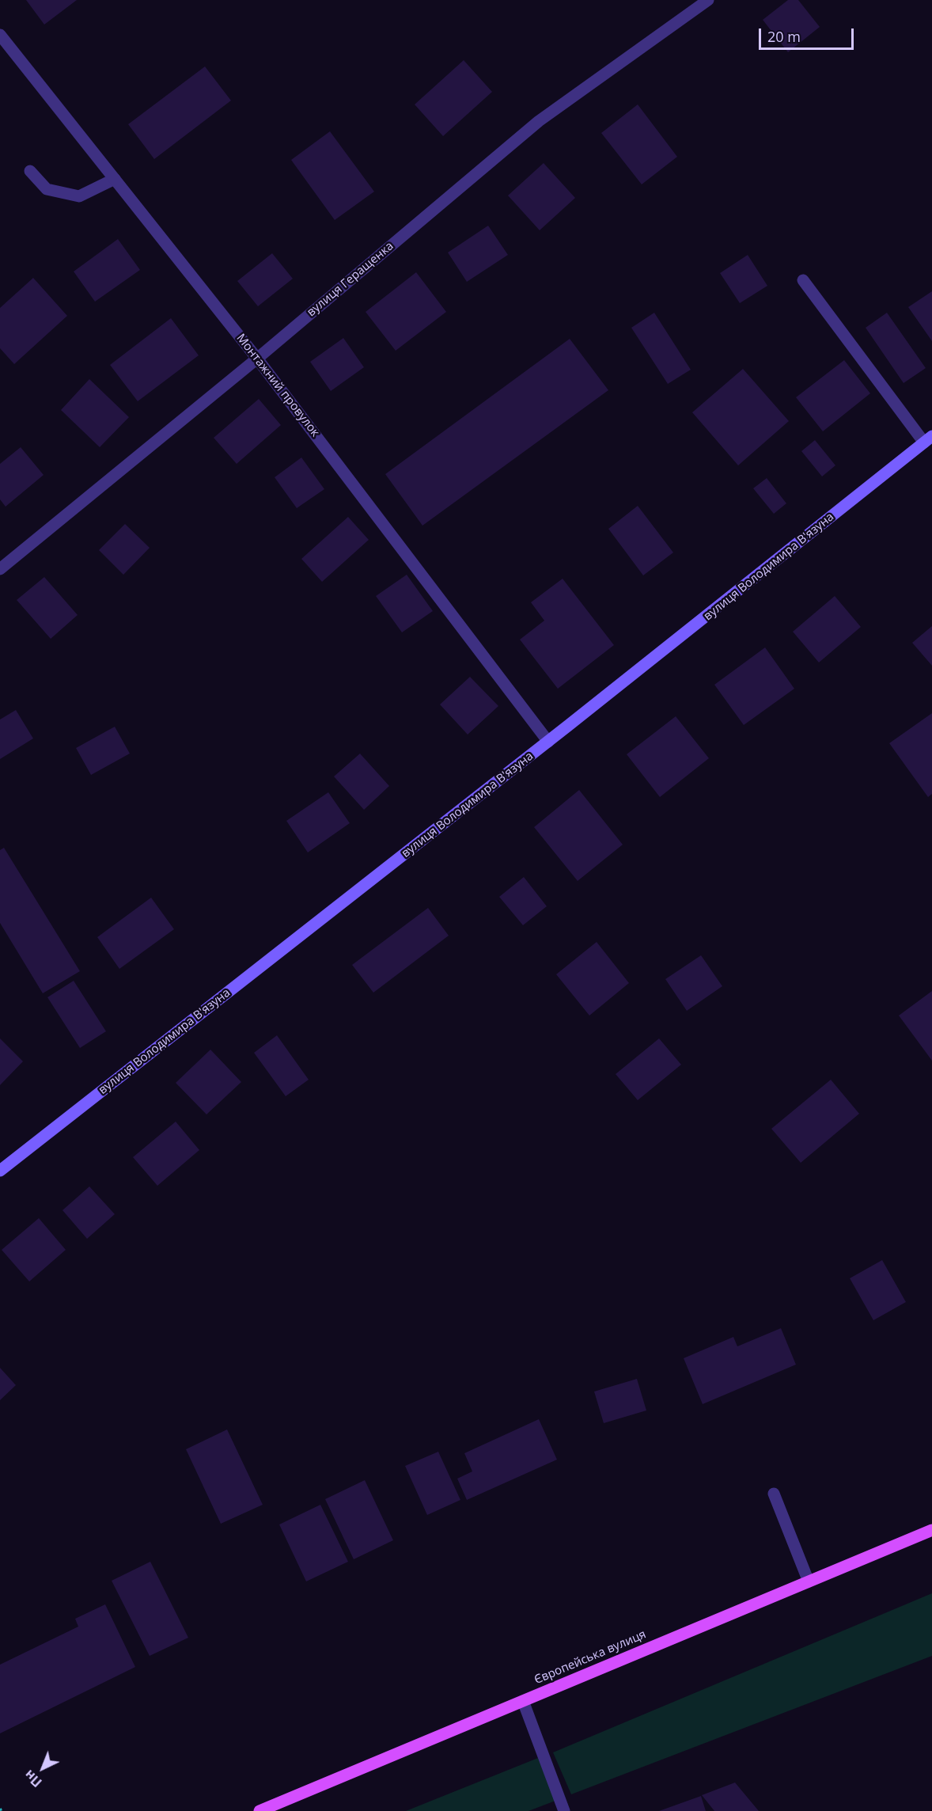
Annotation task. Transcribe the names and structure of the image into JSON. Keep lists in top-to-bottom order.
{
  "streets": {
    "main road": ["вулиця Володимира В'язуна", "Європейська вулиця"],
    "street": ["вулиця Геращенка", "Монтажний провулок"]
  },
  "crossings": [
    ["вулиця Геращенка", "Монтажний провулок"],
    ["Монтажний провулок", "вулиця Володимира В'язуна"]
  ],
  "scale_bar": "20 m",
  "north": "bottom left"
}
